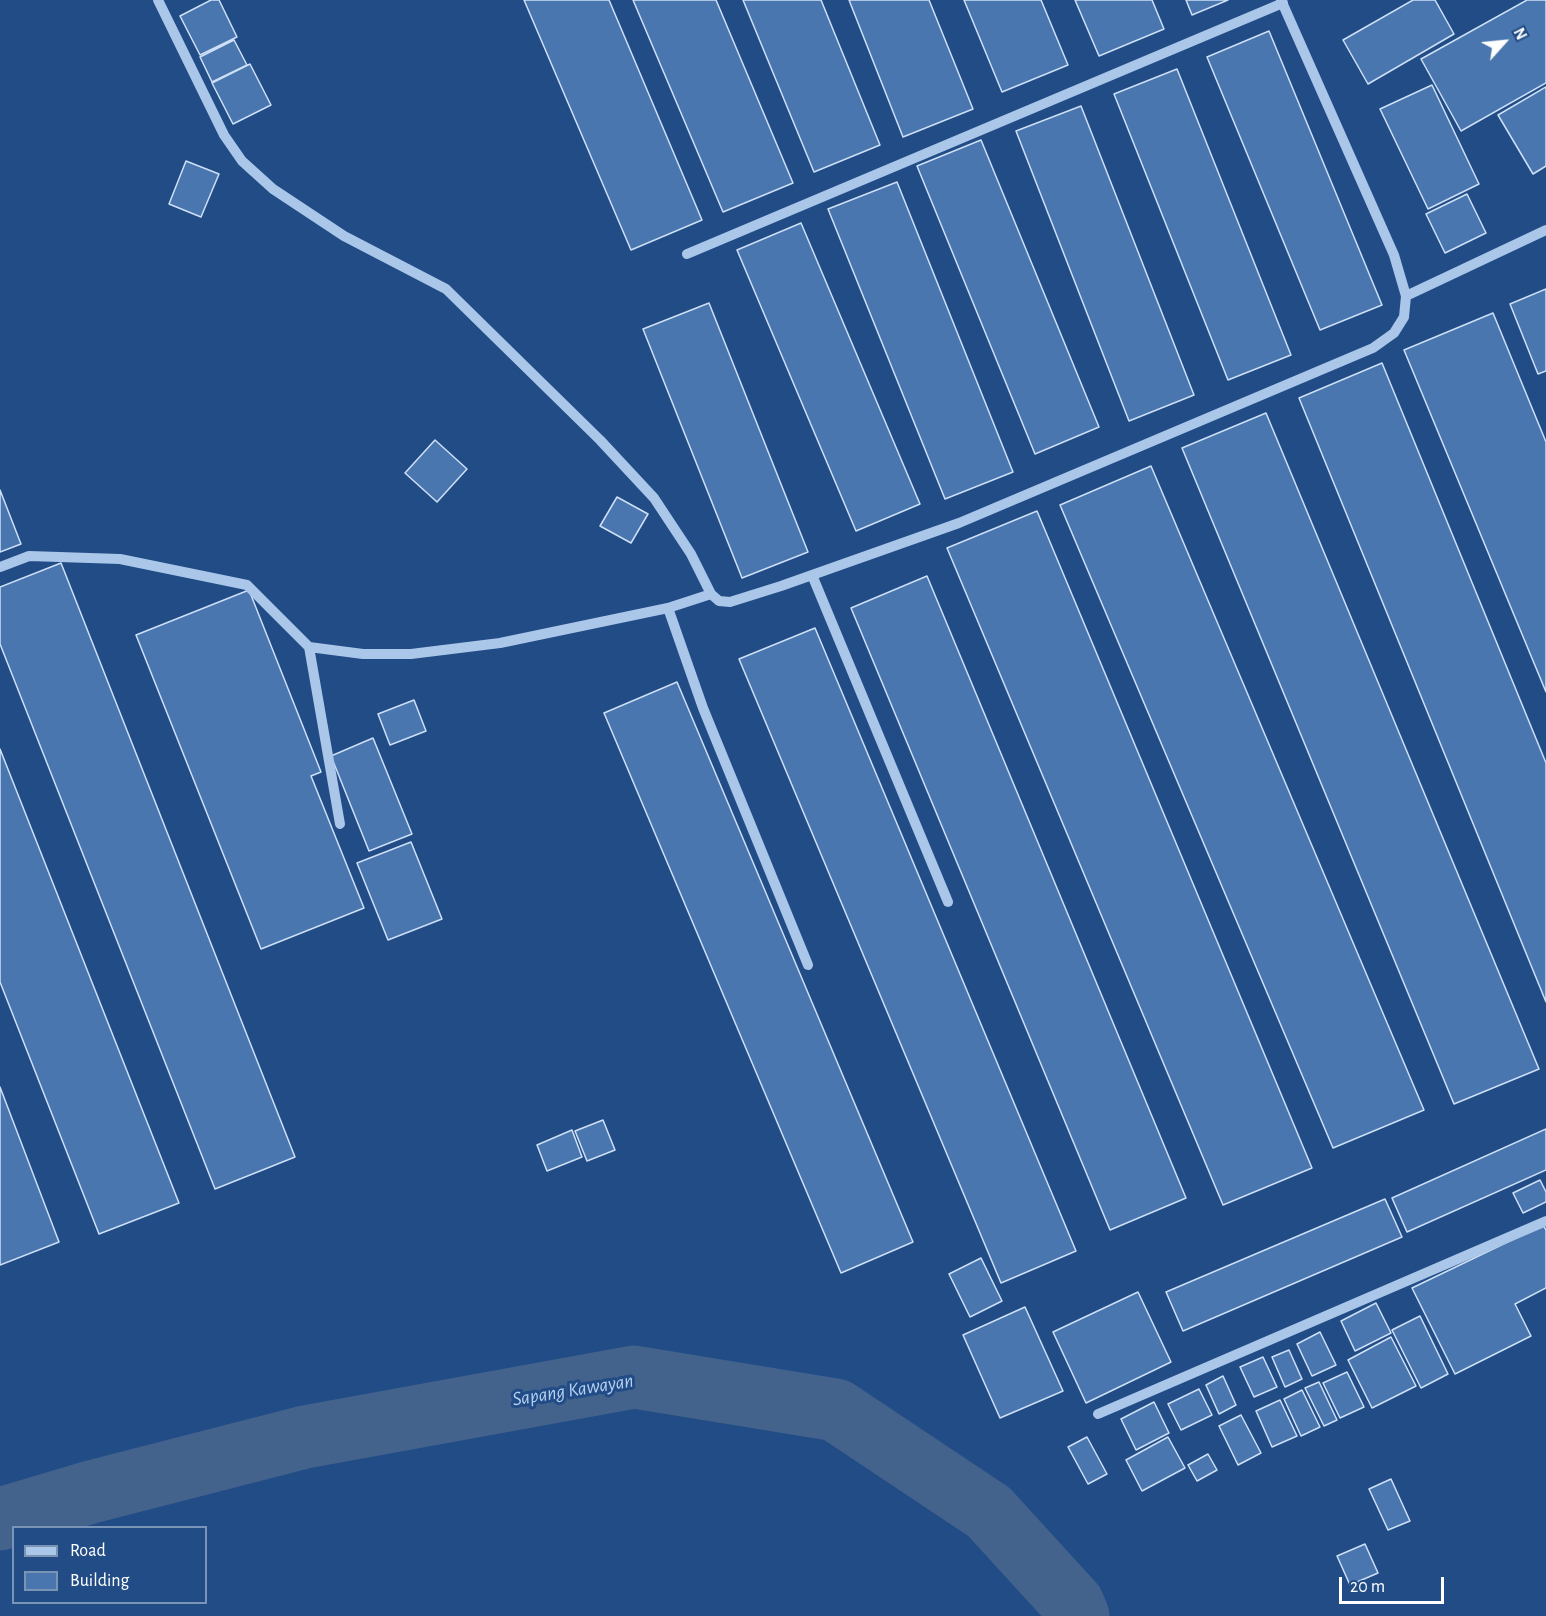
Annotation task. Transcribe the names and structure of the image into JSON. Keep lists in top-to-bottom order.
{
  "water": ["Sapang Kawayan"],
  "legend": ["Road", "Building"],
  "scale_bar": "20 m",
  "north": "top right"
}
